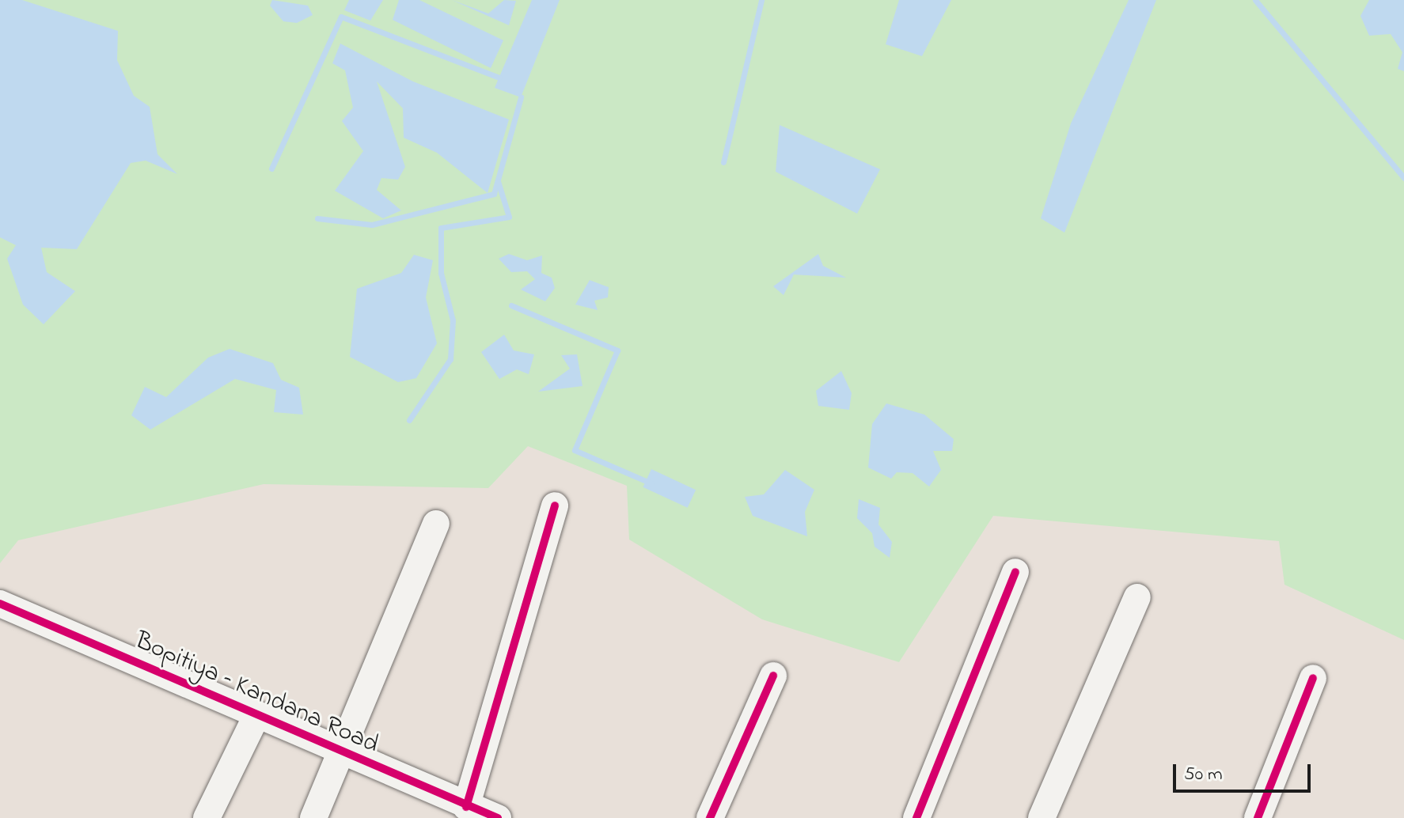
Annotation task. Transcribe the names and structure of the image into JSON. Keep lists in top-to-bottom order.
{
  "streets": {
    "street": ["Bopitiya – Kandana Road"]
  },
  "scale_bar": "50 m"
}
